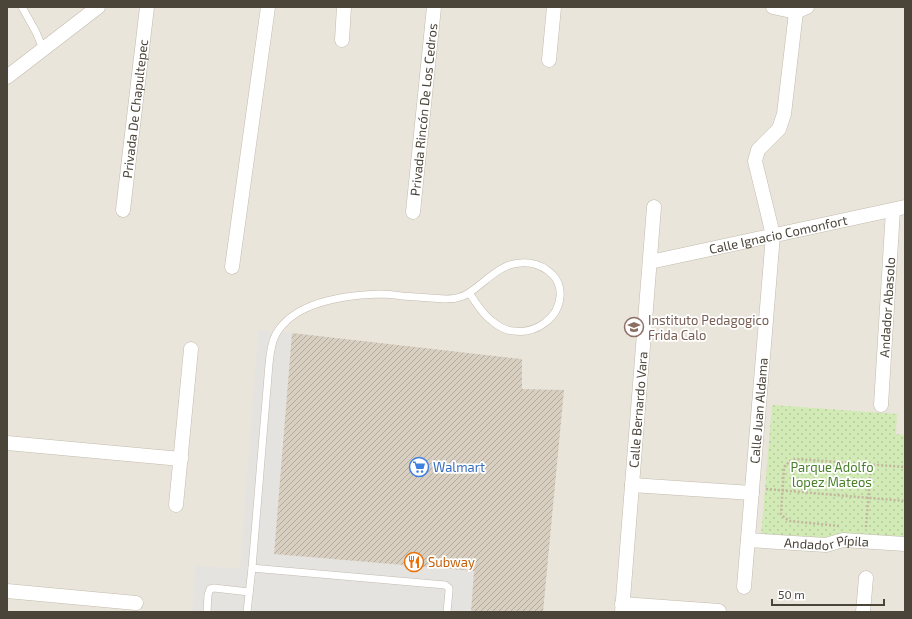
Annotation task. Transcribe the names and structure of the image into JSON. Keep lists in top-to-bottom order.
{
  "streets": {
    "street": [
      "Privada De Chapultepec",
      "Privada Rincón De Los Cedros",
      "Calle Ignacio Comonfort",
      "Andador Abasolo",
      "Calle Bernardo Vara",
      "Calle Juan Aldama",
      "Andador Pípila"
    ]
  },
  "crossings": [
    ["Calle Ignacio Comonfort", "Andador Abasolo"],
    ["Calle Ignacio Comonfort", "Calle Bernardo Vara"],
    ["Calle Ignacio Comonfort", "Calle Juan Aldama"],
    ["Calle Juan Aldama", "Andador Pípila"]
  ],
  "parks": ["Parque Adolfo lopez Mateos"],
  "places": {
    "school or university": ["Instituto Pedagogico Frida Calo"],
    "supermarket": ["Walmart"],
    "restaurant": ["Subway"]
  },
  "scale_bar": "50 m"
}
